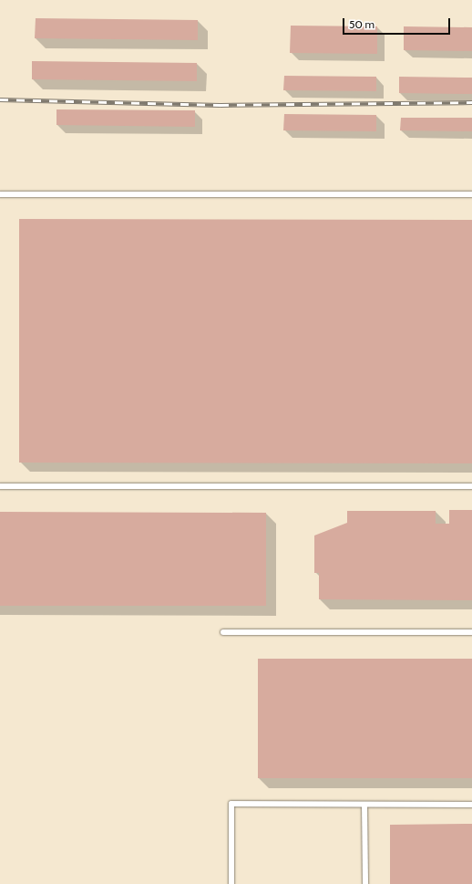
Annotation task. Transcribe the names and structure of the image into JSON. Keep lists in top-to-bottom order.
{
  "scale_bar": "50 m"
}
